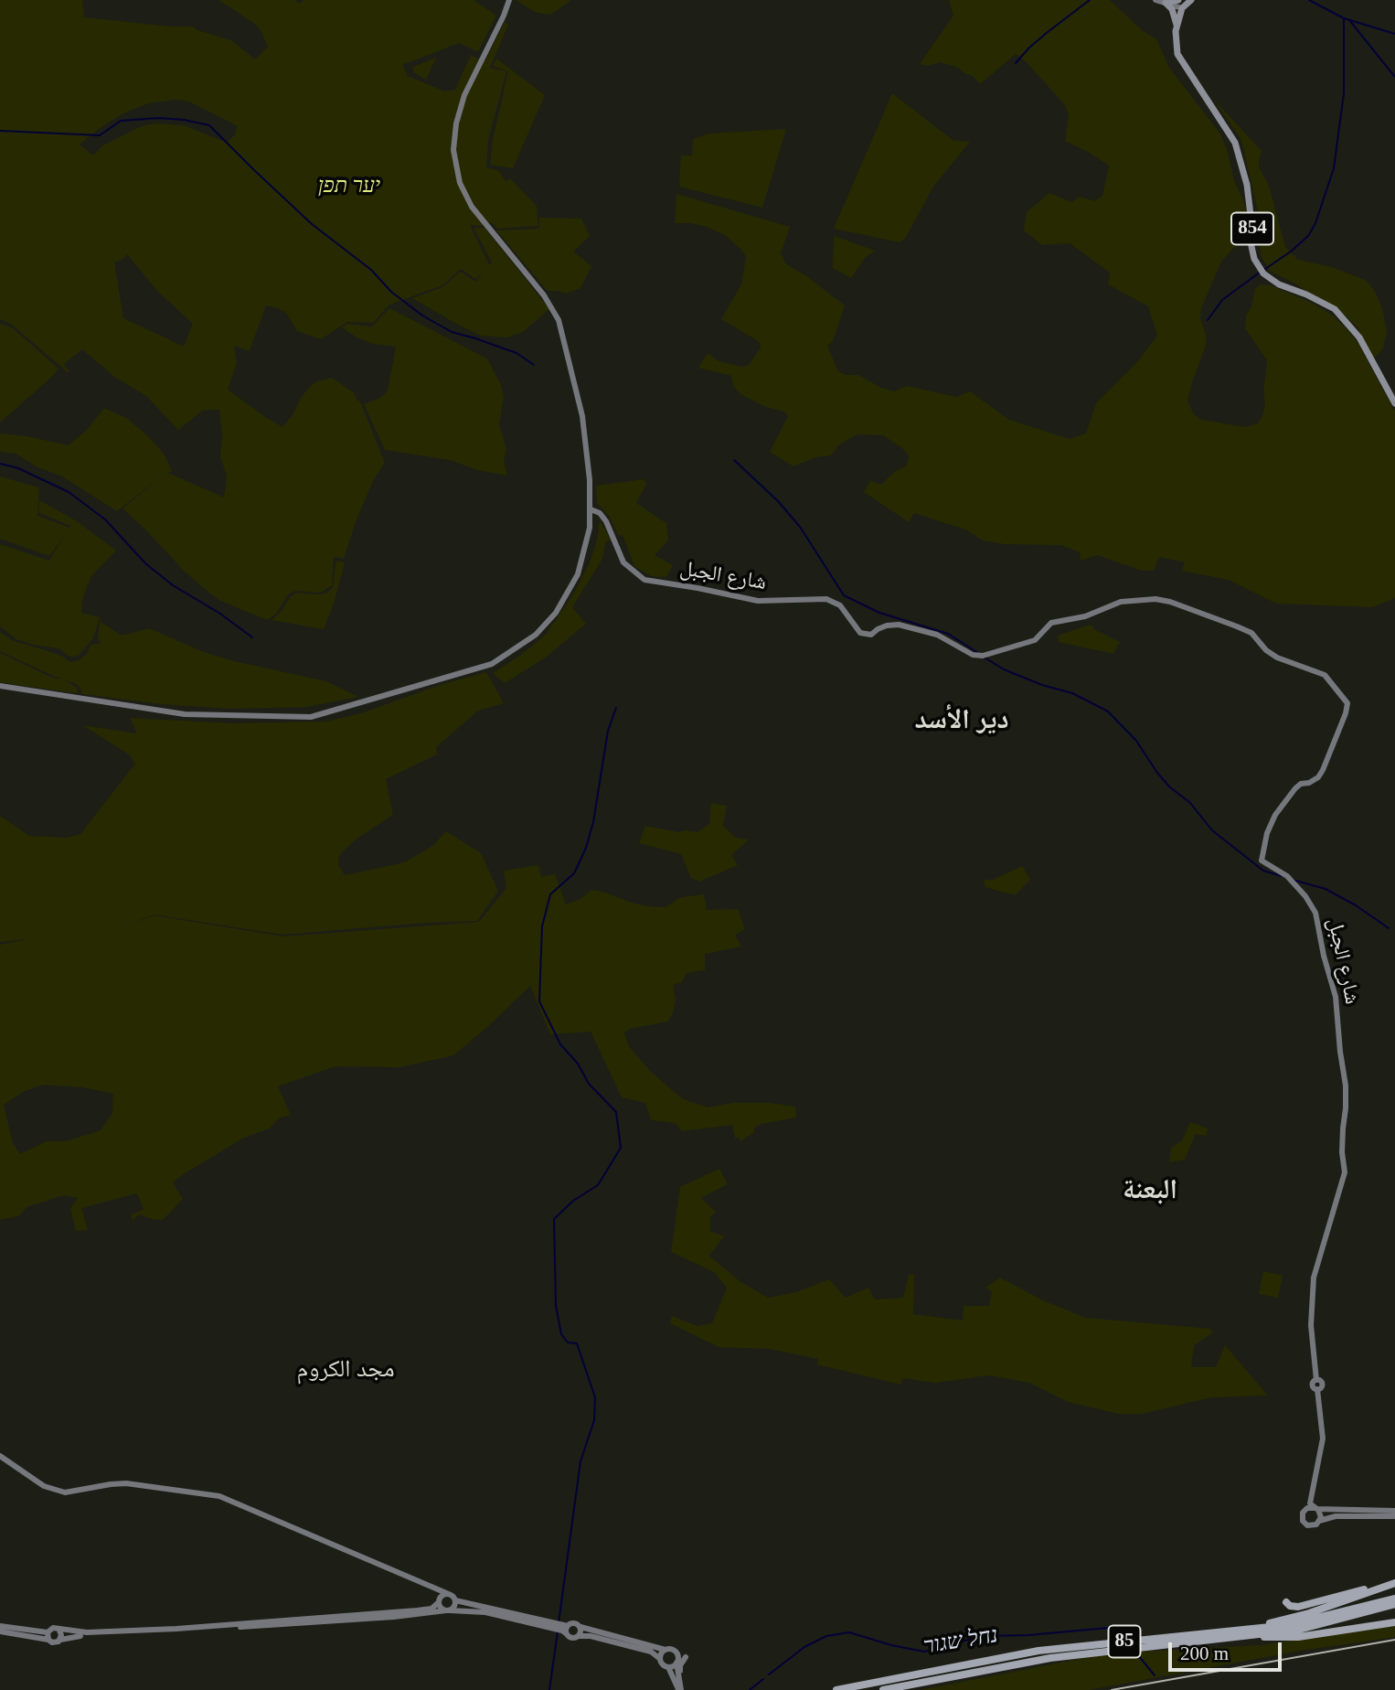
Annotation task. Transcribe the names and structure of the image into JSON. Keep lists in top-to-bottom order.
{
  "streets": {
    "highway": ["85"],
    "main road": ["854"],
    "street": ["شارع الجبل"]
  },
  "districts": ["دير الأسد", "البعنة", "مجد الكروم"],
  "water": ["נחל שגור"],
  "parks": ["יער תפן"],
  "scale_bar": "200 m"
}
